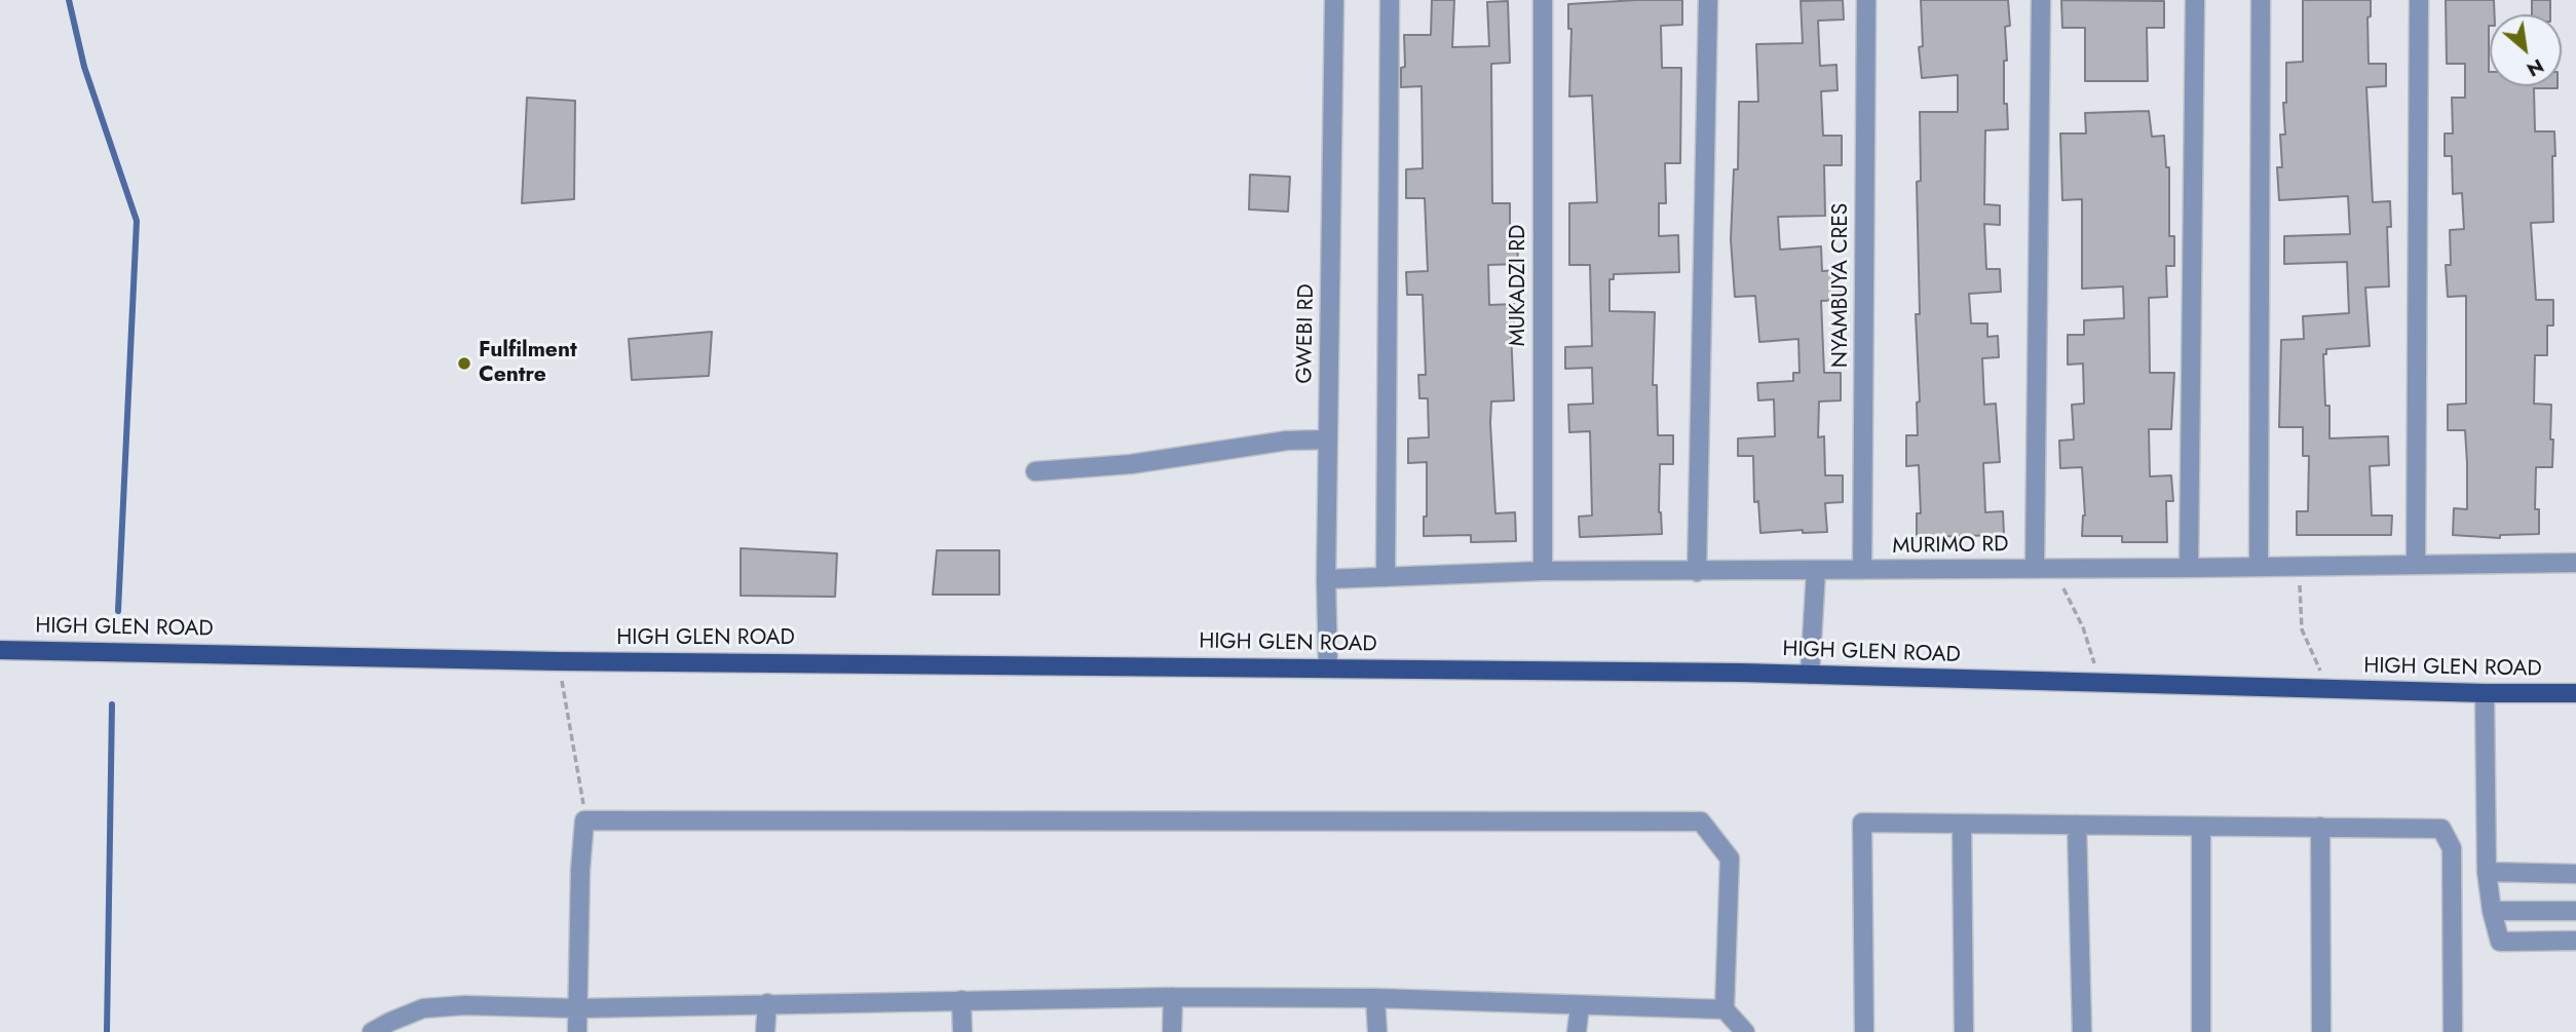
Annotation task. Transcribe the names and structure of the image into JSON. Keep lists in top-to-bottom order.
{
  "streets": {
    "main road": ["HIGH GLEN ROAD"],
    "street": [
      "MUKADZI RD",
      "NYAMBUYA CRES",
      "GWEBI RD",
      "MURIMO RD"
    ]
  },
  "crossings": [
    ["MUKADZI RD", "MURIMO RD"],
    ["NYAMBUYA CRES", "MURIMO RD"],
    ["GWEBI RD", "MURIMO RD"],
    ["GWEBI RD", "HIGH GLEN ROAD"]
  ],
  "places": ["Fulfilment Centre"],
  "north": "bottom right"
}
